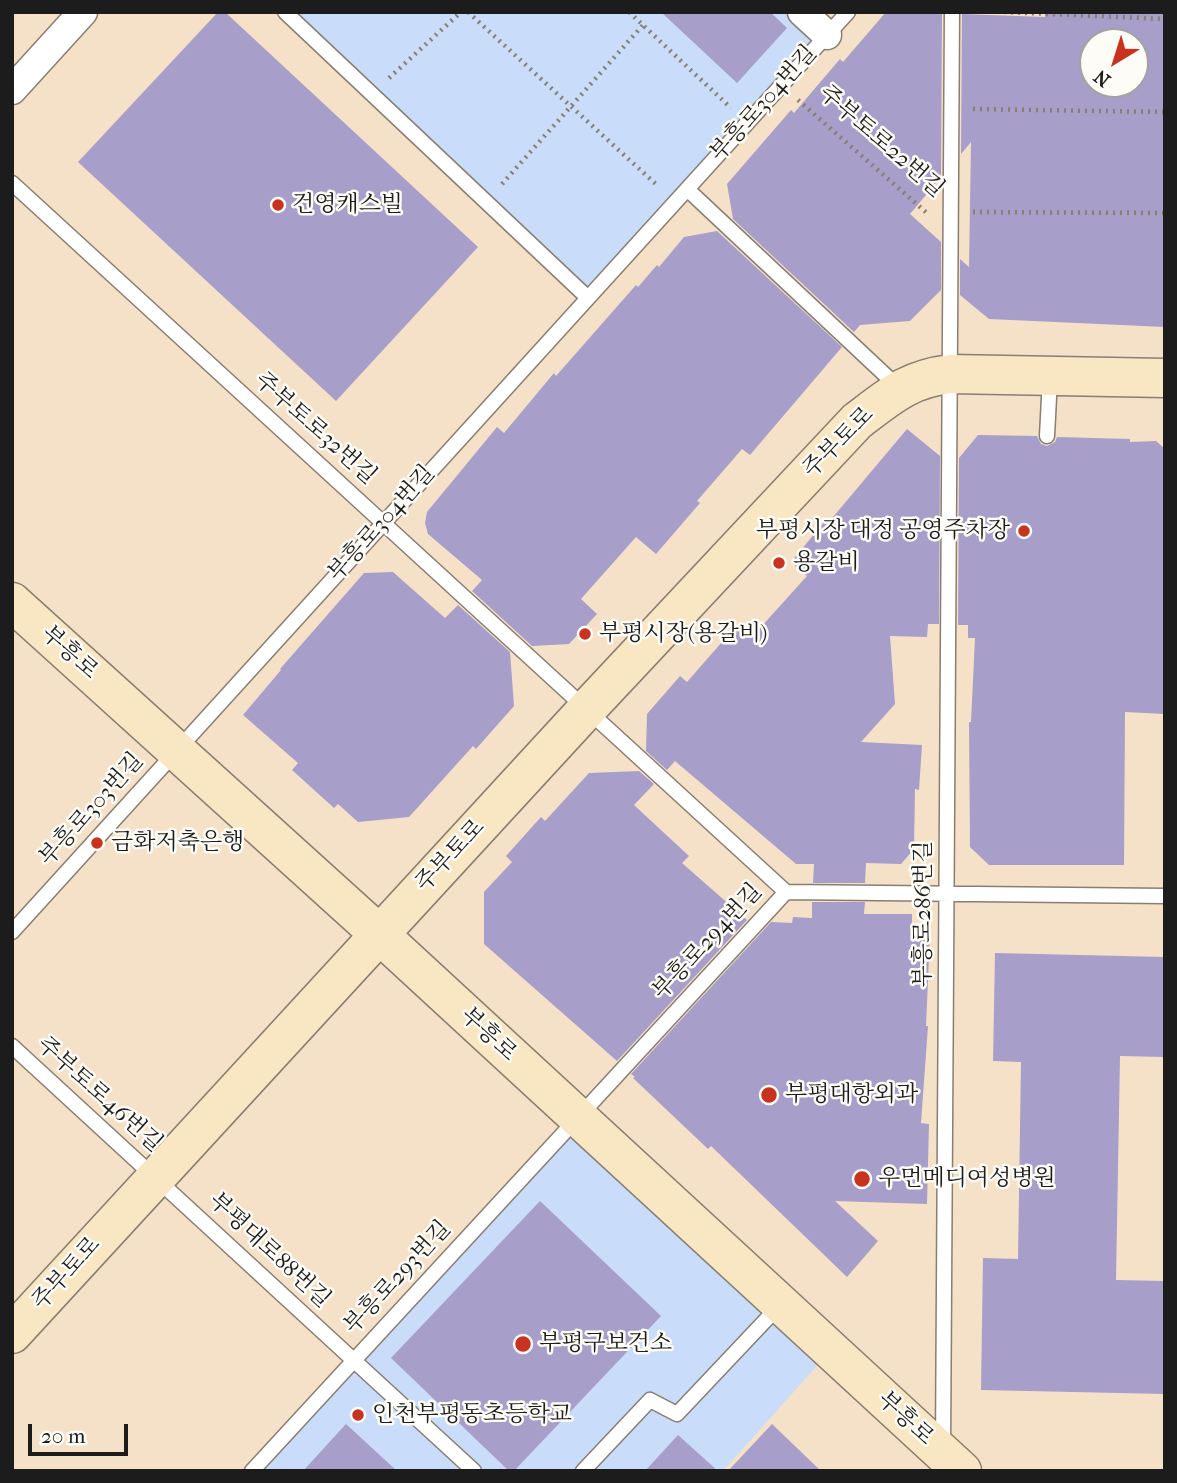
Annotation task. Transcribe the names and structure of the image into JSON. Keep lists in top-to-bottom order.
{
  "streets": {
    "main road": ["주부토로", "부흥로"],
    "street": ["부흥로304번길"],
    "lane": [
      "주부토로22번길",
      "주부토로32번길",
      "부흥로303번길",
      "부흥로286번길",
      "부흥로294번길",
      "주부토로46번길",
      "부평대로88번길",
      "부흥로293번길"
    ]
  },
  "crossings": [
    ["부흥로304번길", "주부토로22번길"],
    ["부흥로304번길", "주부토로32번길"],
    ["부흥로304번길", "부흥로"],
    ["부흥로304번길", "부흥로303번길"],
    ["주부토로22번길", "주부토로"],
    ["주부토로22번길", "부흥로286번길"],
    ["주부토로32번길", "주부토로"],
    ["주부토로32번길", "부흥로294번길"],
    ["주부토로", "부흥로"],
    ["주부토로", "부흥로286번길"],
    ["주부토로", "주부토로46번길"],
    ["주부토로", "부평대로88번길"],
    ["부흥로", "부흥로303번길"],
    ["부흥로", "부흥로286번길"],
    ["부흥로", "부흥로294번길"],
    ["부흥로", "부흥로293번길"],
    ["부흥로286번길", "부흥로294번길"],
    ["부흥로294번길", "부흥로293번길"],
    ["주부토로46번길", "부평대로88번길"],
    ["부평대로88번길", "부흥로293번길"]
  ],
  "places": [
    "건영캐스빌",
    "부평시장 대정 공영주차장",
    "용갈비",
    "부평시장(용갈비)",
    "금화저축은행",
    "부평대항외과",
    "우먼메디여성병원",
    "부평구보건소",
    "인천부평동초등학교"
  ],
  "scale_bar": "20 m",
  "north": "bottom left"
}
